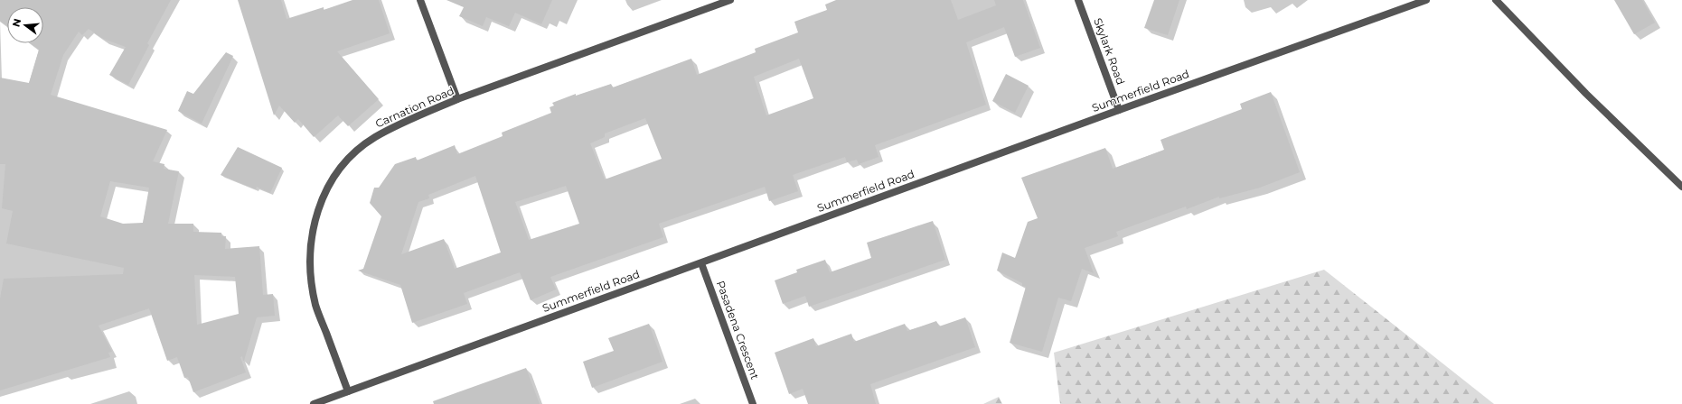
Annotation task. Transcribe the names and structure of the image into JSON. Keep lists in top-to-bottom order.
{
  "streets": {
    "street": [
      "Skylark Road",
      "Summerfield Road",
      "Carnation Road",
      "Pasadena Crescent"
    ]
  },
  "crossings": [
    ["Skylark Road", "Summerfield Road"],
    ["Summerfield Road", "Carnation Road"],
    ["Summerfield Road", "Pasadena Crescent"]
  ],
  "north": "left"
}
